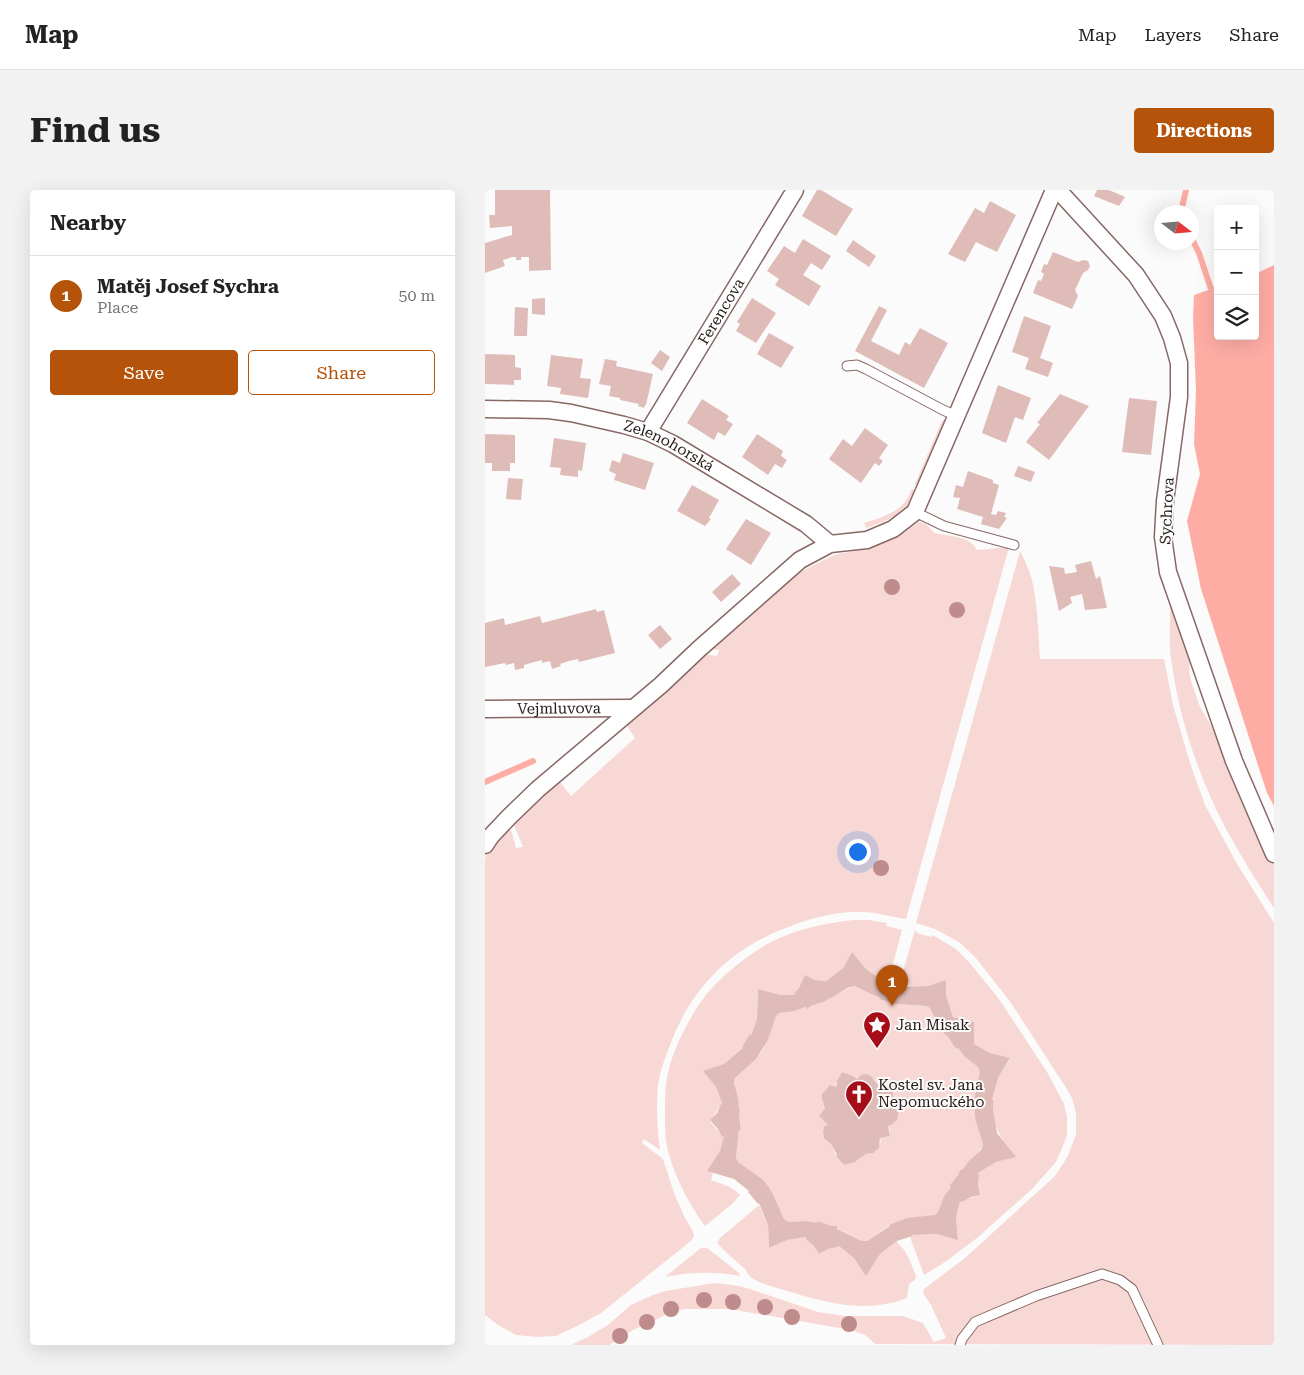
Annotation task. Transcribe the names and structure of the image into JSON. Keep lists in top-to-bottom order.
{
  "streets": {
    "street": [
      "Ferencova",
      "Zelenohorská",
      "Sychrova",
      "Vejmluvova"
    ]
  },
  "crossings": [
    ["Ferencova", "Zelenohorská"]
  ],
  "places": {
    "place": ["Jan Misak"],
    "church": ["Kostel sv. Jana Nepomuckého"]
  },
  "north": "right",
  "page": {
    "header": "Map",
    "nav": ["Map", "Layers", "Share"],
    "buttons": [
      "Directions",
      ["Save", "Share"]
    ],
    "title": "Find us",
    "heading": "Nearby",
    "map_buttons": ["+", "−"],
    "list": [
      {
        "mark": "1",
        "name": "Matěj Josef Sychra",
        "note": "Place",
        "value": "50 m"
      }
    ],
    "pins": "1"
  }
}
